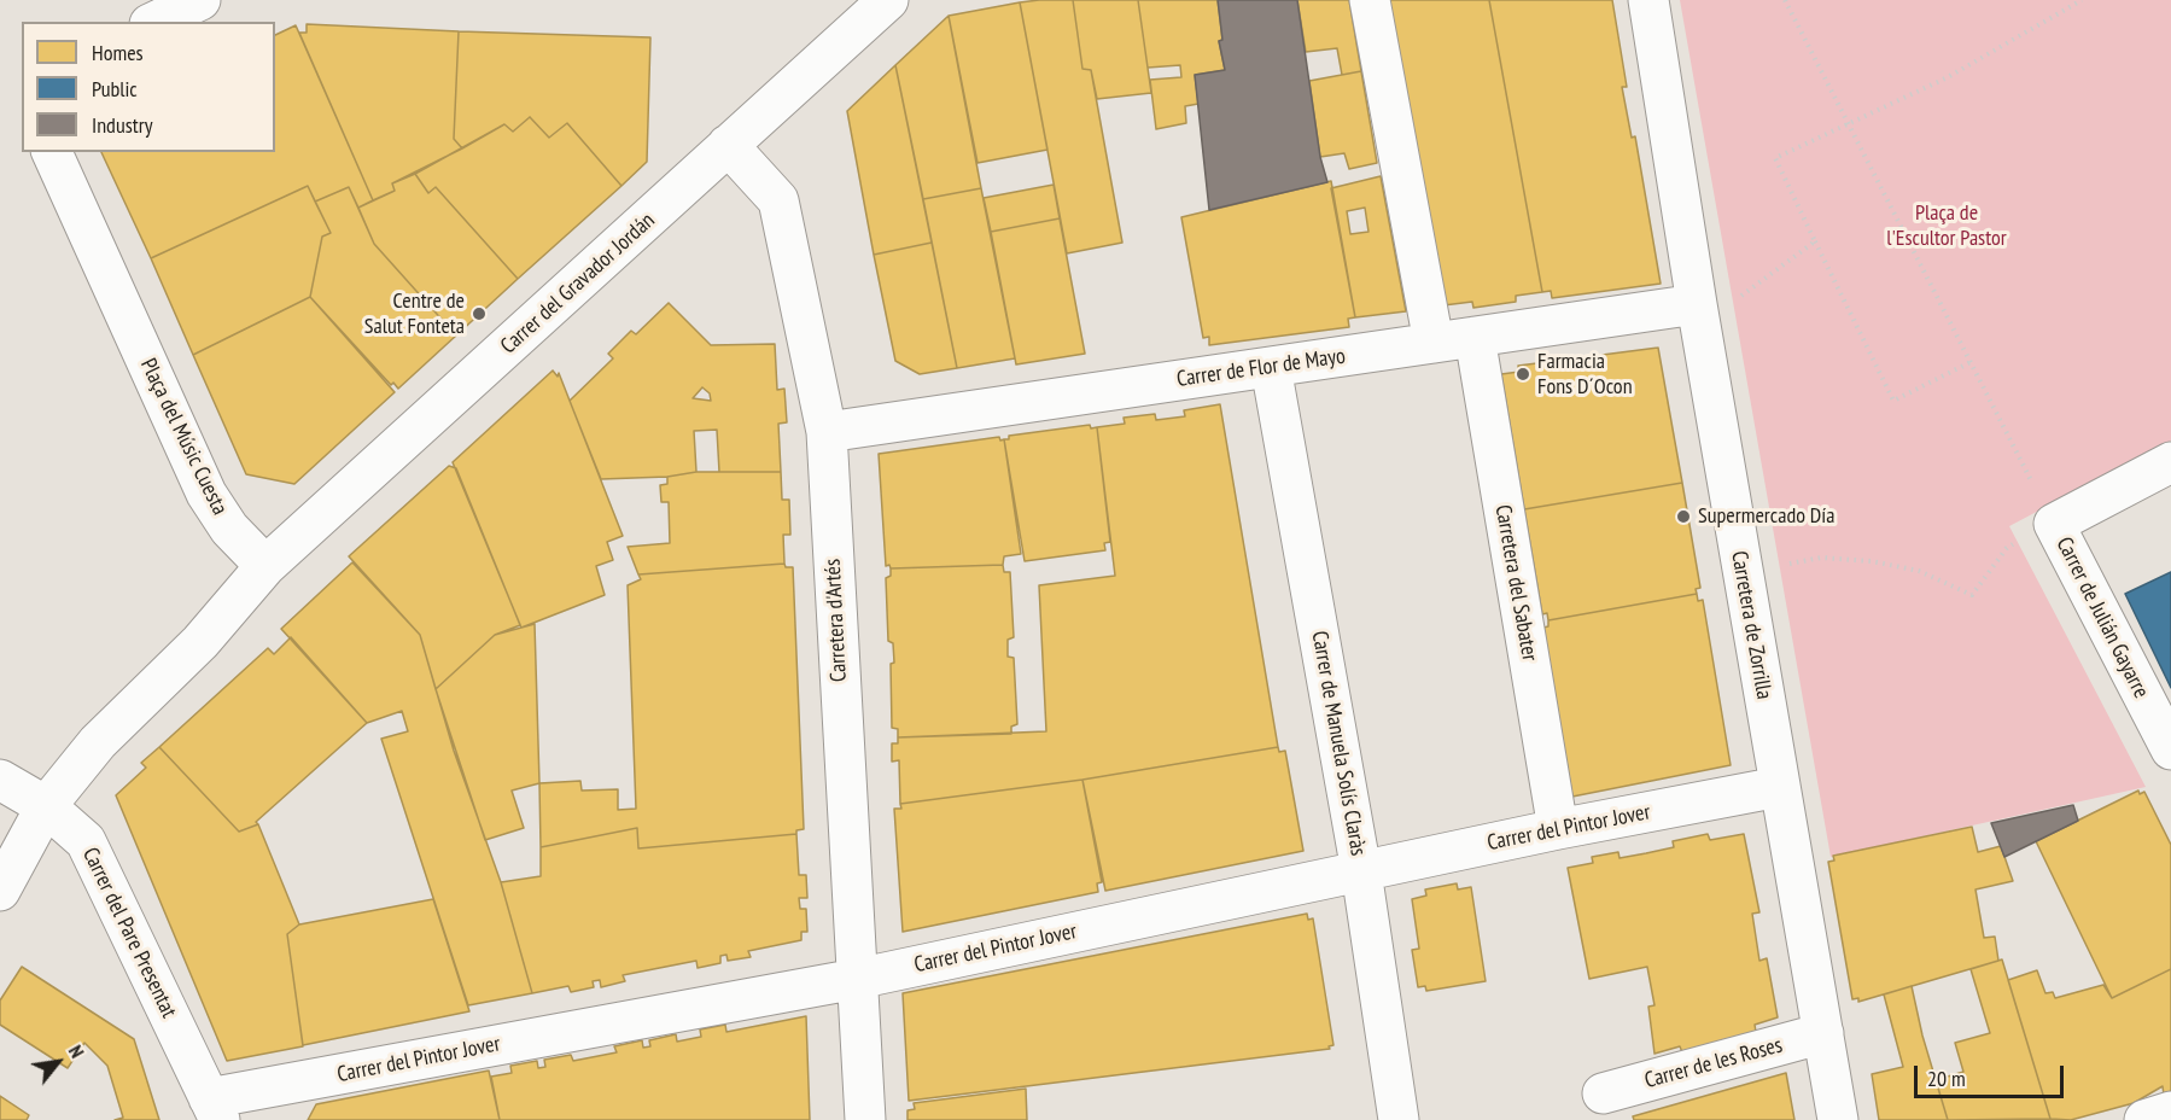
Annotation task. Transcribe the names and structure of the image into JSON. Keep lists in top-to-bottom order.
{
  "streets": {
    "street": [
      "Carrer del Gravador Jordán",
      "Carrer de Flor de Mayo",
      "Plaça del Músic Cuesta",
      "Carretera del Sabater",
      "Carrer de Julián Gayarre",
      "Carretera d'Artés",
      "Carretera de Zorrilla",
      "Carrer de Manuela Solís Claràs",
      "Carrer del Pintor Jover",
      "Carrer del Pare Presentat",
      "Carrer de les Roses"
    ]
  },
  "crossings": [
    ["Carrer del Gravador Jordán", "Plaça del Músic Cuesta"],
    ["Carrer del Gravador Jordán", "Carretera d'Artés"],
    ["Carrer de Flor de Mayo", "Carretera del Sabater"],
    ["Carrer de Flor de Mayo", "Carretera d'Artés"],
    ["Carrer de Flor de Mayo", "Carretera de Zorrilla"],
    ["Carrer de Flor de Mayo", "Carrer de Manuela Solís Claràs"],
    ["Carretera del Sabater", "Carrer del Pintor Jover"],
    ["Carretera d'Artés", "Carrer del Pintor Jover"],
    ["Carretera de Zorrilla", "Carrer del Pintor Jover"],
    ["Carretera de Zorrilla", "Carrer de les Roses"],
    ["Carrer de Manuela Solís Claràs", "Carrer del Pintor Jover"],
    ["Carrer del Pintor Jover", "Carrer del Pare Presentat"]
  ],
  "parks": ["Plaça de l'Escultor Pastor"],
  "places": ["Centre de Salut Fonteta", "Farmacia Fons D´Ocon", "Supermercado Día"],
  "legend": ["Homes", "Public", "Industry"],
  "scale_bar": "20 m",
  "north": "top right"
}
